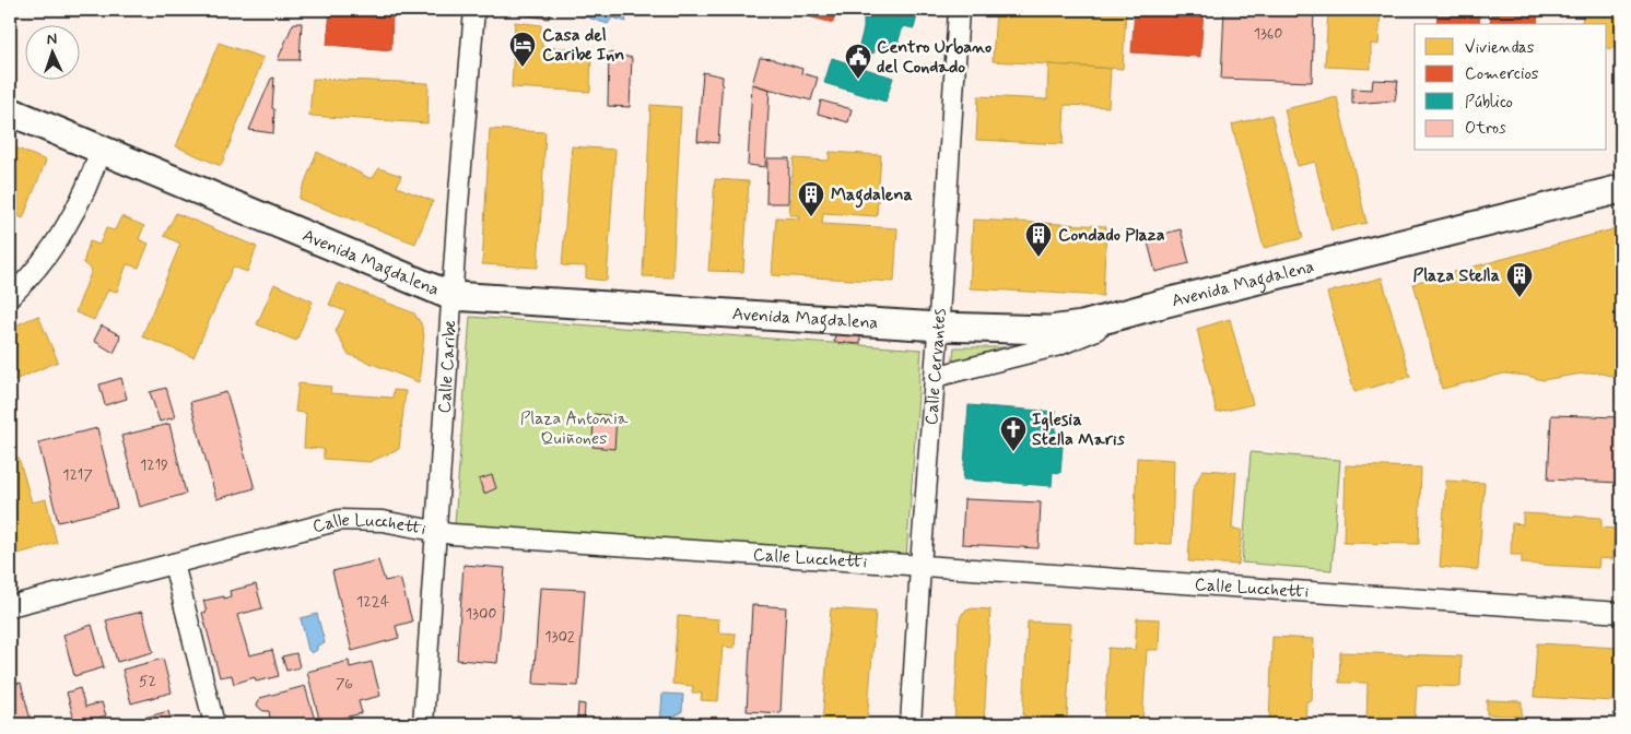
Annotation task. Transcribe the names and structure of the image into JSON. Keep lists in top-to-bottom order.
{
  "streets": {
    "street": [
      "Avenida Magdalena",
      "Calle Caribe",
      "Calle Cervantes",
      "Calle Lucchetti"
    ]
  },
  "crossings": [
    ["Avenida Magdalena", "Calle Caribe"],
    ["Avenida Magdalena", "Calle Cervantes"],
    ["Calle Caribe", "Calle Lucchetti"],
    ["Calle Cervantes", "Calle Lucchetti"]
  ],
  "parks": ["Plaza Antonia Quiñones"],
  "places": {
    "hotel": ["Casa del Caribe Inn"],
    "public building": ["Centro Urbano del Condado"],
    "building": ["Magdalena", "Condado Plaza", "Plaza Stella"],
    "church": ["Iglesia Stella Maris"]
  },
  "house_numbers": [
    "1360",
    "1219",
    "1217",
    "1224",
    "1300",
    "1302",
    "52",
    "76"
  ],
  "legend": [
    "Viviendas",
    "Comercios",
    "Público",
    "Otros"
  ],
  "north": "top"
}
